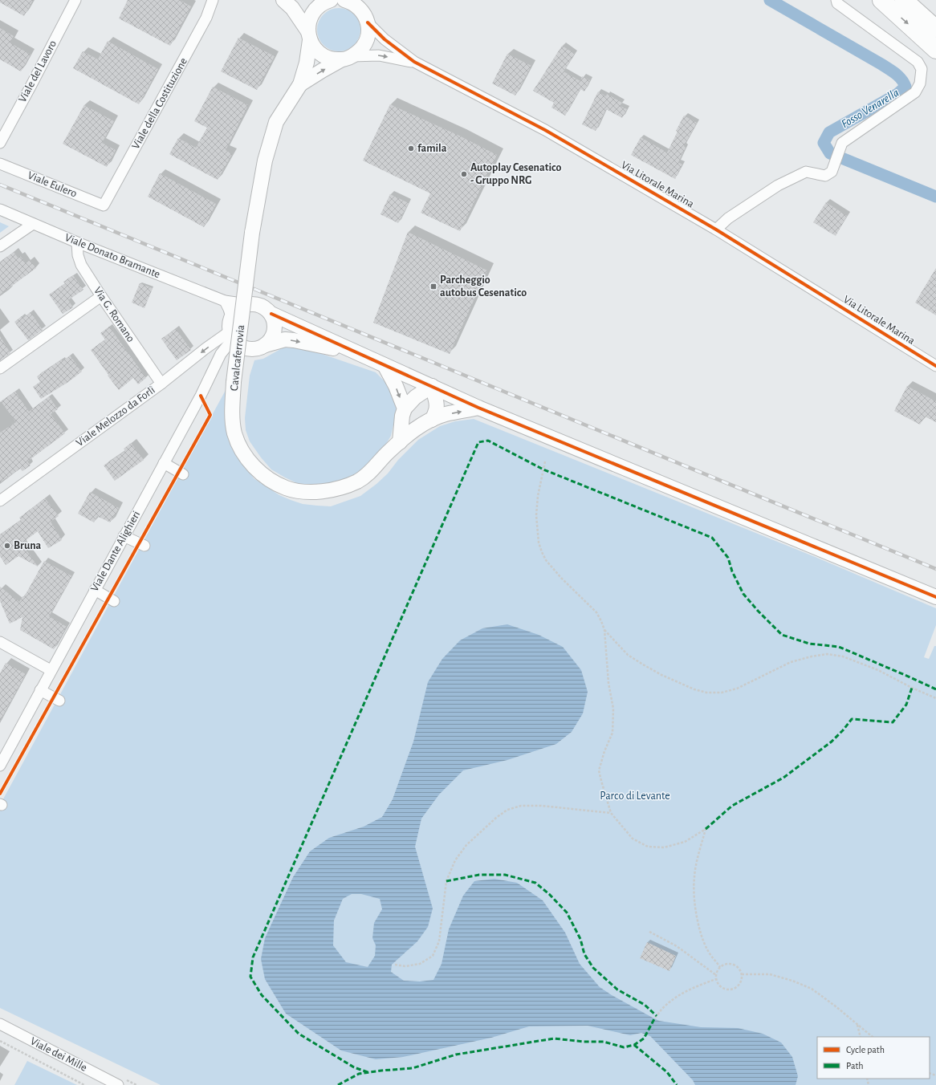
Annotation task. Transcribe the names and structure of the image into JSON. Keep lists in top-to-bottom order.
{
  "streets": {
    "street": [
      "Viale del Lavoro",
      "Viale della Costituzione",
      "Viale Eulero",
      "Via Litorale Marina",
      "Viale Donato Bramante",
      "Via G. Romano",
      "Cavalcaferrovia",
      "Viale Melozzo da Forlì",
      "Viale Dante Alighieri",
      "Viale dei Mille"
    ]
  },
  "crossings": [
    ["Viale della Costituzione", "Viale Eulero"],
    ["Viale Donato Bramante", "Via G. Romano"],
    ["Viale Donato Bramante", "Viale Melozzo da Forlì"],
    ["Viale Donato Bramante", "Viale Dante Alighieri"],
    ["Via G. Romano", "Viale Melozzo da Forlì"],
    ["Viale Melozzo da Forlì", "Viale Dante Alighieri"]
  ],
  "water": ["Fosso Venarella"],
  "parks": ["Parco di Levante"],
  "places": {
    "other": ["famila", "Autoplay Cesenatico - Gruppo NRG", "Bruna"],
    "transit": ["Parcheggio autobus Cesenatico"]
  },
  "legend": ["Cycle path", "Path"]
}
